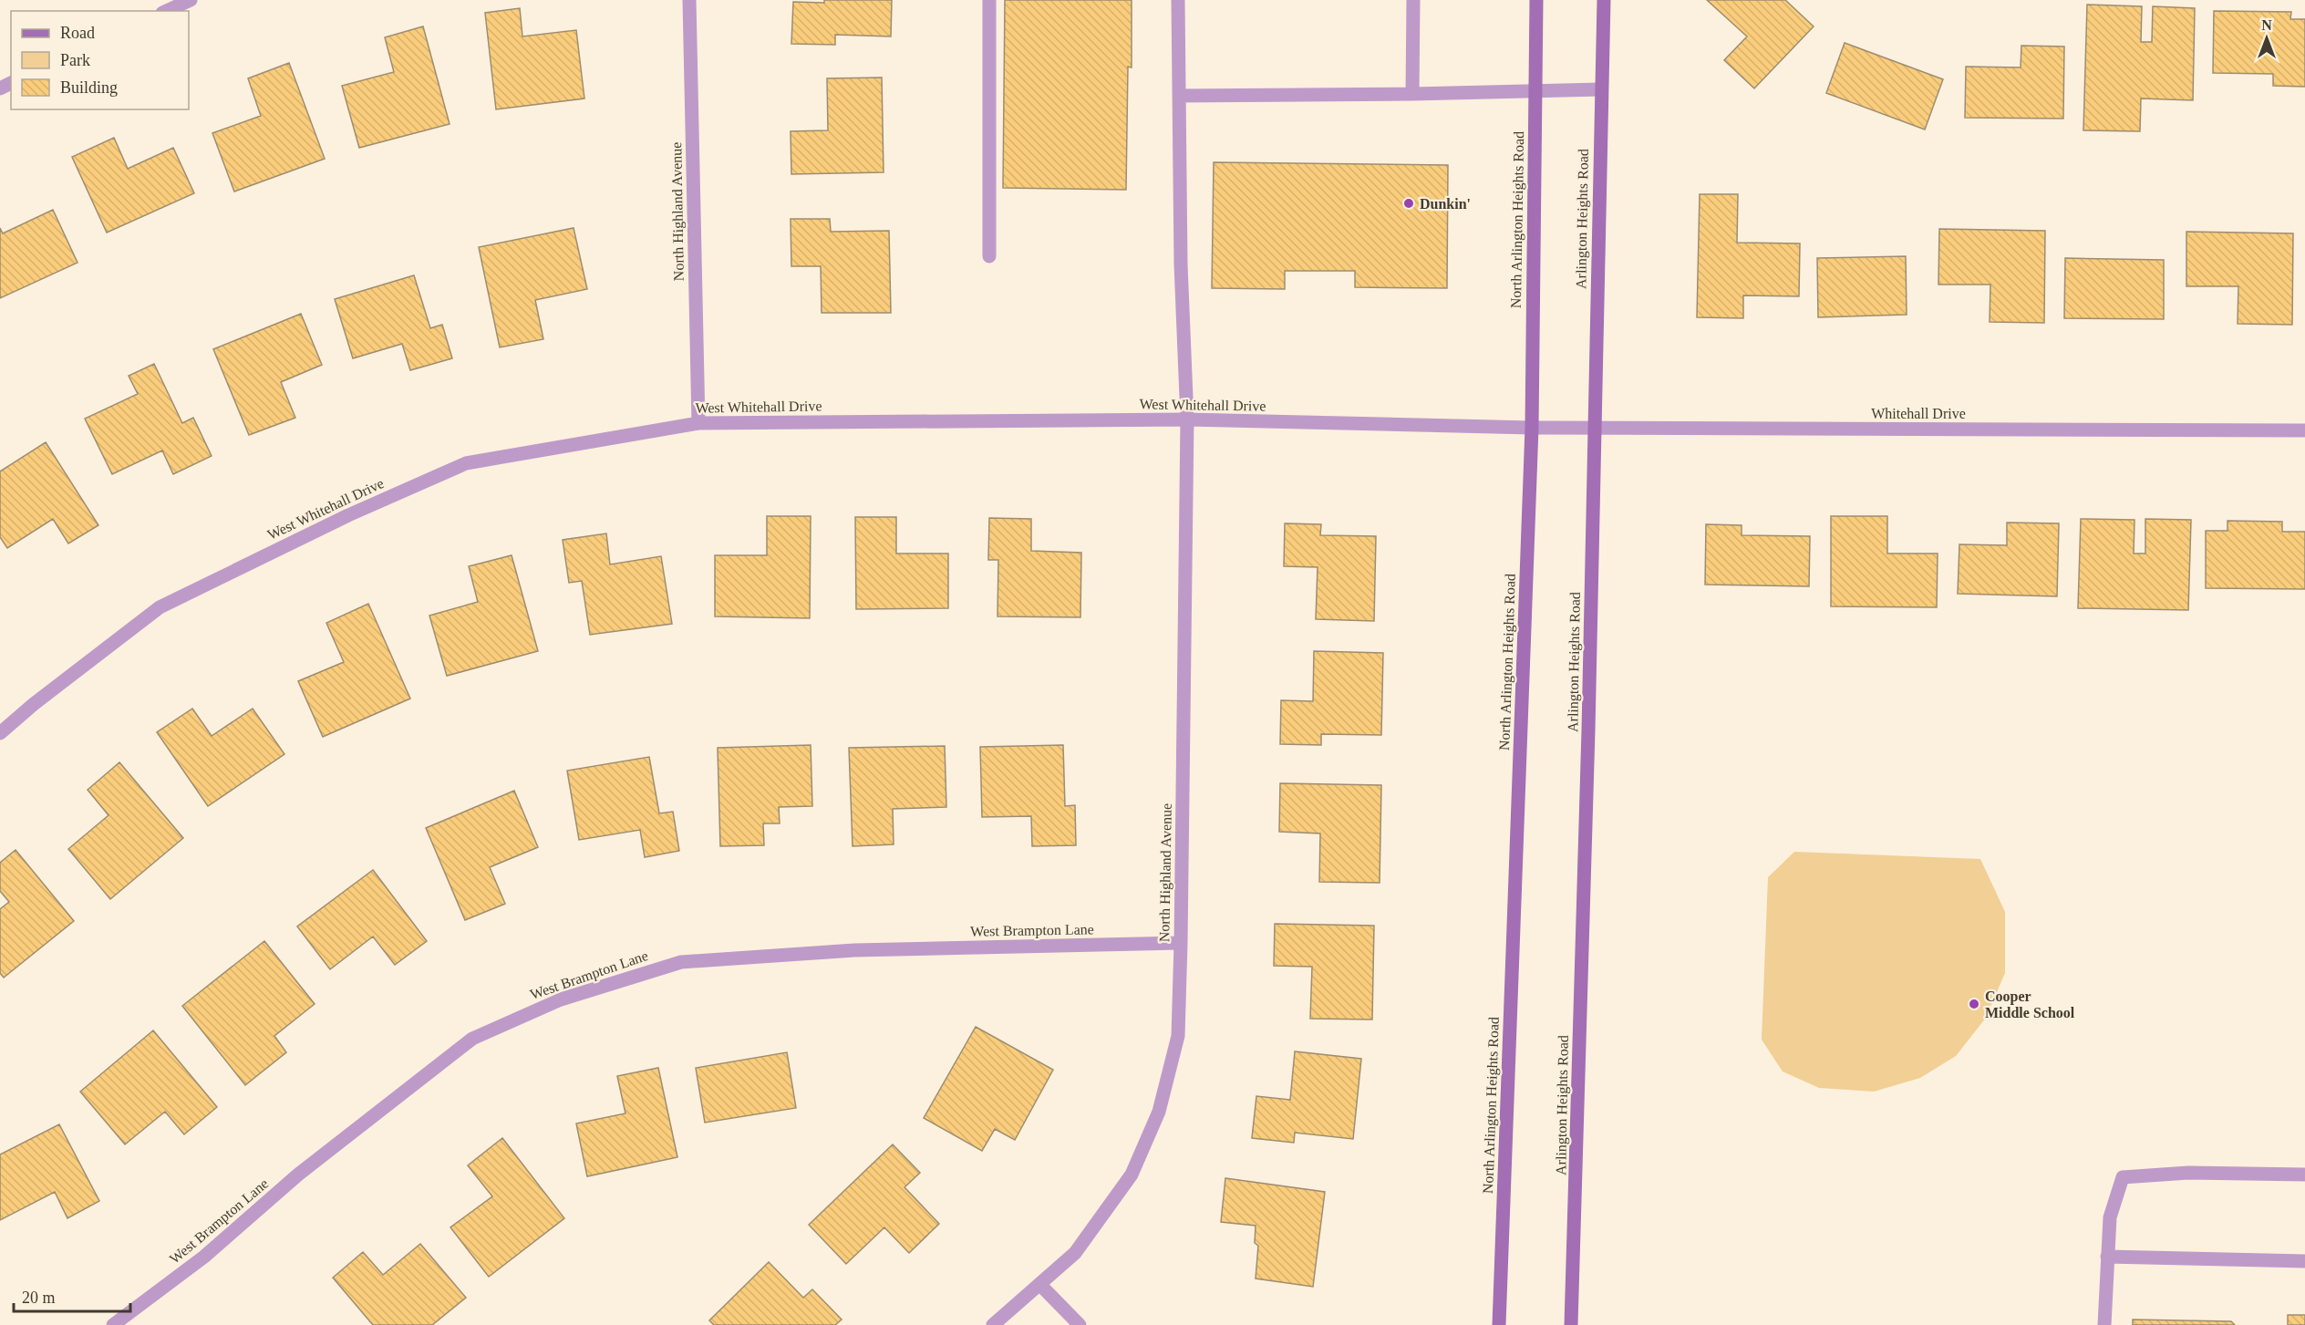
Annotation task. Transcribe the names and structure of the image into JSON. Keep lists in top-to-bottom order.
{
  "streets": {
    "main road": ["Arlington Heights Road", "North Arlington Heights Road"],
    "street": [
      "North Highland Avenue",
      "West Whitehall Drive",
      "Whitehall Drive",
      "West Brampton Lane"
    ]
  },
  "crossings": [
    ["North Highland Avenue", "West Whitehall Drive"],
    ["North Highland Avenue", "West Brampton Lane"],
    ["Arlington Heights Road", "Whitehall Drive"],
    ["North Arlington Heights Road", "West Whitehall Drive"],
    ["North Arlington Heights Road", "Whitehall Drive"],
    ["West Whitehall Drive", "Whitehall Drive"]
  ],
  "places": ["Dunkin'", "Cooper Middle School"],
  "legend": ["Road", "Park", "Building"],
  "scale_bar": "20 m",
  "north": "top"
}
